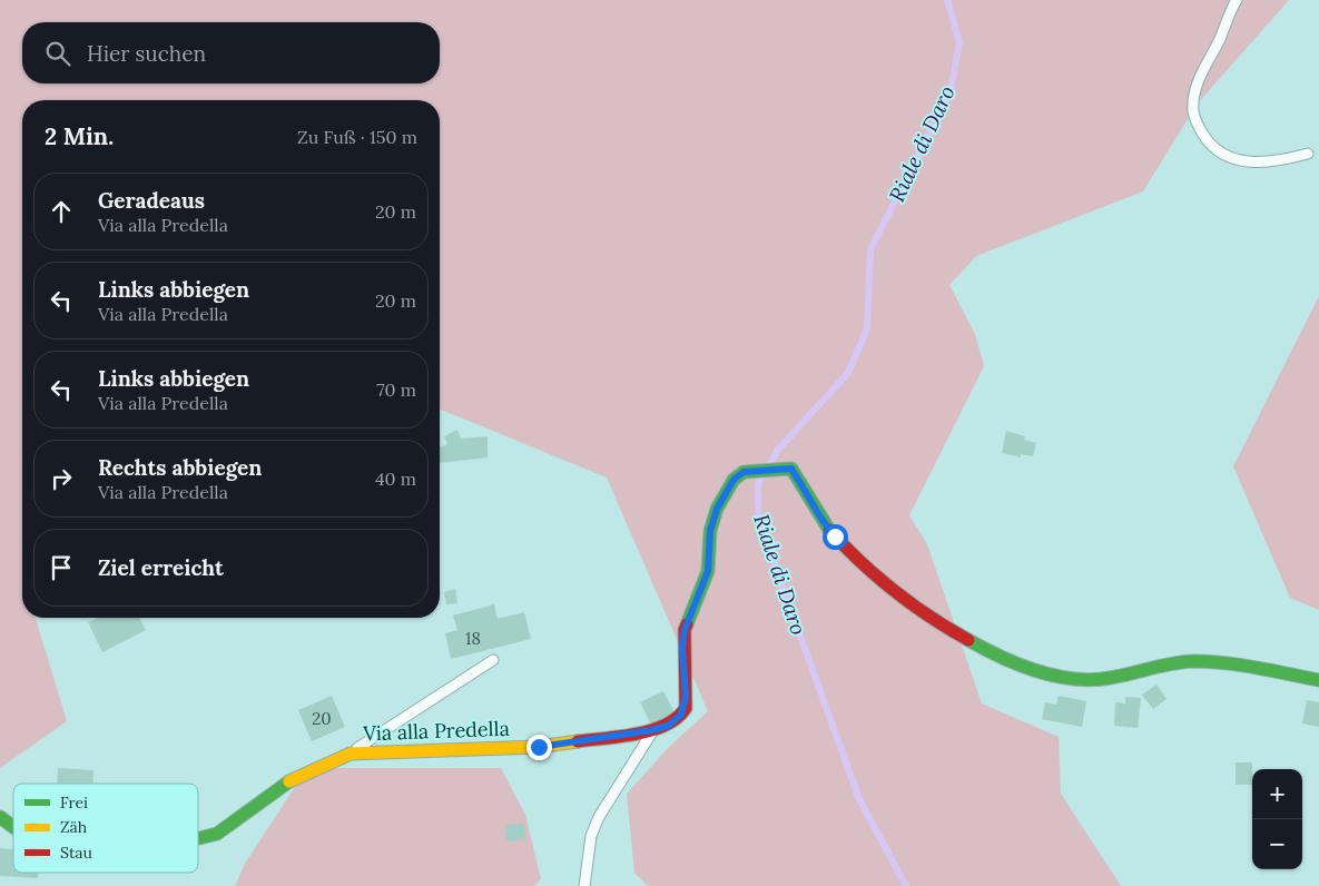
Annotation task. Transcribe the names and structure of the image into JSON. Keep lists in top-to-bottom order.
{
  "streets": {
    "street": ["Via alla Predella"]
  },
  "water": ["Riale di Daro"],
  "house_numbers": ["18", "20"],
  "legend": ["Frei", "Zäh", "Stau"],
  "page": {
    "search": "Hier suchen",
    "heading": ["2 Min.", "Zu Fuß · 150 m"],
    "list": [
      ["Geradeaus", "Via alla Predella", "20 m"],
      ["Links abbiegen", "Via alla Predella", "20 m"],
      ["Links abbiegen", "Via alla Predella", "70 m"],
      ["Rechts abbiegen", "Via alla Predella", "40 m"],
      "Ziel erreicht"
    ],
    "map_buttons": ["+", "−"]
  }
}
